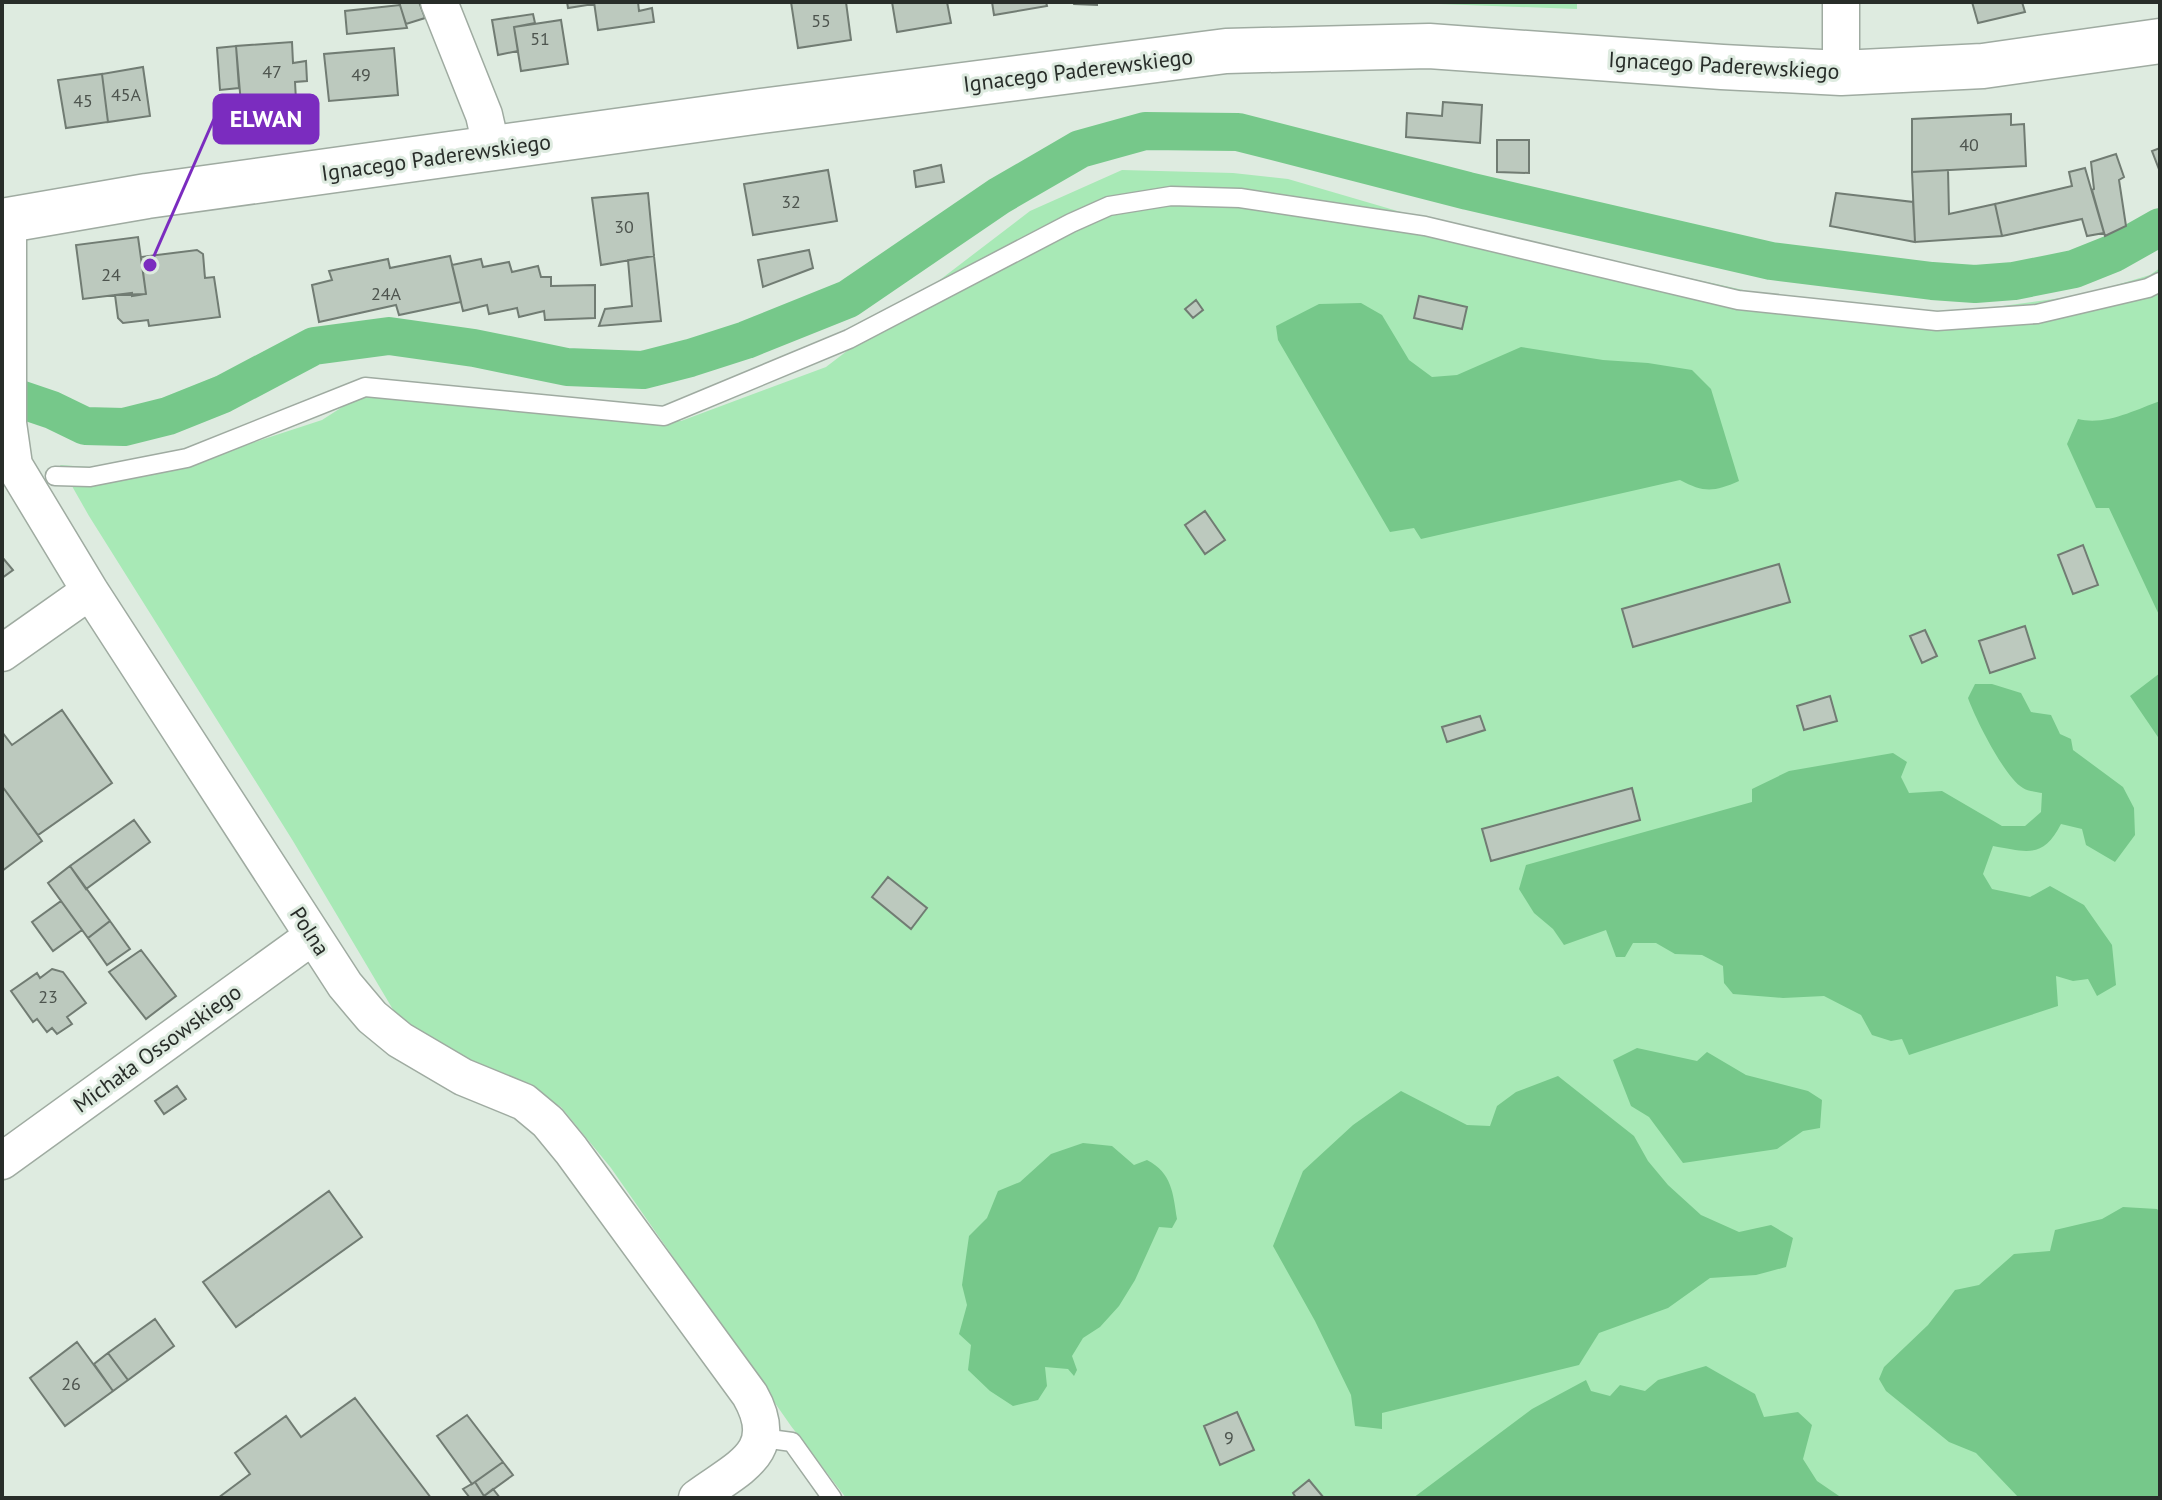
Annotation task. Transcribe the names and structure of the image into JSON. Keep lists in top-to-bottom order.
{
  "streets": {
    "main road": ["Ignacego Paderewskiego"],
    "street": ["Polna", "Michała Ossowskiego"]
  },
  "crossings": [
    ["Ignacego Paderewskiego", "Polna"],
    ["Polna", "Michała Ossowskiego"]
  ],
  "places": ["ELWAN"],
  "house_numbers": [
    "55",
    "51",
    "47",
    "49",
    "45A",
    "45",
    "40",
    "32",
    "30",
    "24",
    "24A",
    "23",
    "26",
    "9"
  ]
}
